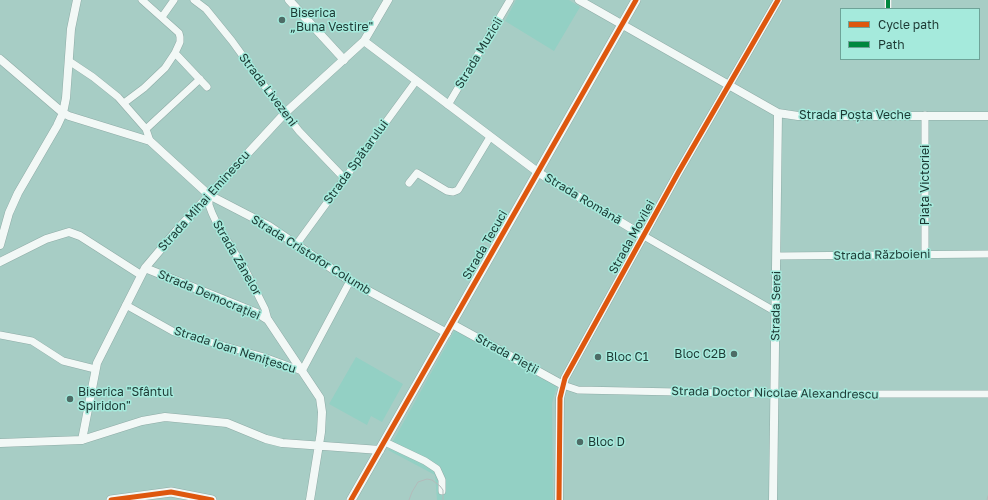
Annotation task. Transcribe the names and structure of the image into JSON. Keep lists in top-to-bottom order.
{
  "streets": {
    "main road": ["Strada Tecuci"],
    "street": [
      "Strada Muzicii",
      "Strada Livezeni",
      "Strada Poșta Veche",
      "Strada Spătarului",
      "Piața Victoriei",
      "Strada Română",
      "Strada Mihai Eminescu",
      "Strada Movilei",
      "Strada Cristofor Columb",
      "Strada Războieni",
      "Strada Zânelor",
      "Strada Democrației",
      "Strada Serei",
      "Strada Ioan Nenițescu",
      "Strada Pieții",
      "Strada Doctor Nicolae Alexandrescu"
    ]
  },
  "crossings": [
    ["Strada Muzicii", "Strada Română"],
    ["Strada Livezeni", "Strada Spătarului"],
    ["Strada Livezeni", "Strada Mihai Eminescu"],
    ["Strada Poșta Veche", "Piața Victoriei"],
    ["Strada Poșta Veche", "Strada Movilei"],
    ["Strada Poșta Veche", "Strada Tecuci"],
    ["Strada Poșta Veche", "Strada Serei"],
    ["Strada Spătarului", "Strada Română"],
    ["Strada Spătarului", "Strada Cristofor Columb"],
    ["Piața Victoriei", "Strada Războieni"],
    ["Strada Română", "Strada Mihai Eminescu"],
    ["Strada Română", "Strada Movilei"],
    ["Strada Română", "Strada Tecuci"],
    ["Strada Română", "Strada Serei"],
    ["Strada Mihai Eminescu", "Strada Cristofor Columb"],
    ["Strada Mihai Eminescu", "Strada Zânelor"],
    ["Strada Mihai Eminescu", "Strada Democrației"],
    ["Strada Mihai Eminescu", "Strada Ioan Nenițescu"],
    ["Strada Movilei", "Strada Pieții"],
    ["Strada Movilei", "Strada Doctor Nicolae Alexandrescu"],
    ["Strada Tecuci", "Strada Cristofor Columb"],
    ["Strada Tecuci", "Strada Pieții"],
    ["Strada Cristofor Columb", "Strada Zânelor"],
    ["Strada Războieni", "Strada Serei"],
    ["Strada Zânelor", "Strada Democrației"],
    ["Strada Democrației", "Strada Ioan Nenițescu"],
    ["Strada Serei", "Strada Doctor Nicolae Alexandrescu"],
    ["Strada Pieții", "Strada Doctor Nicolae Alexandrescu"]
  ],
  "places": [
    "Biserica „Buna Vestire\"",
    "Bloc C2B",
    "Bloc C1",
    "Biserica \"Sfântul Spiridon\"",
    "Bloc D"
  ],
  "legend": ["Cycle path", "Path"]
}
